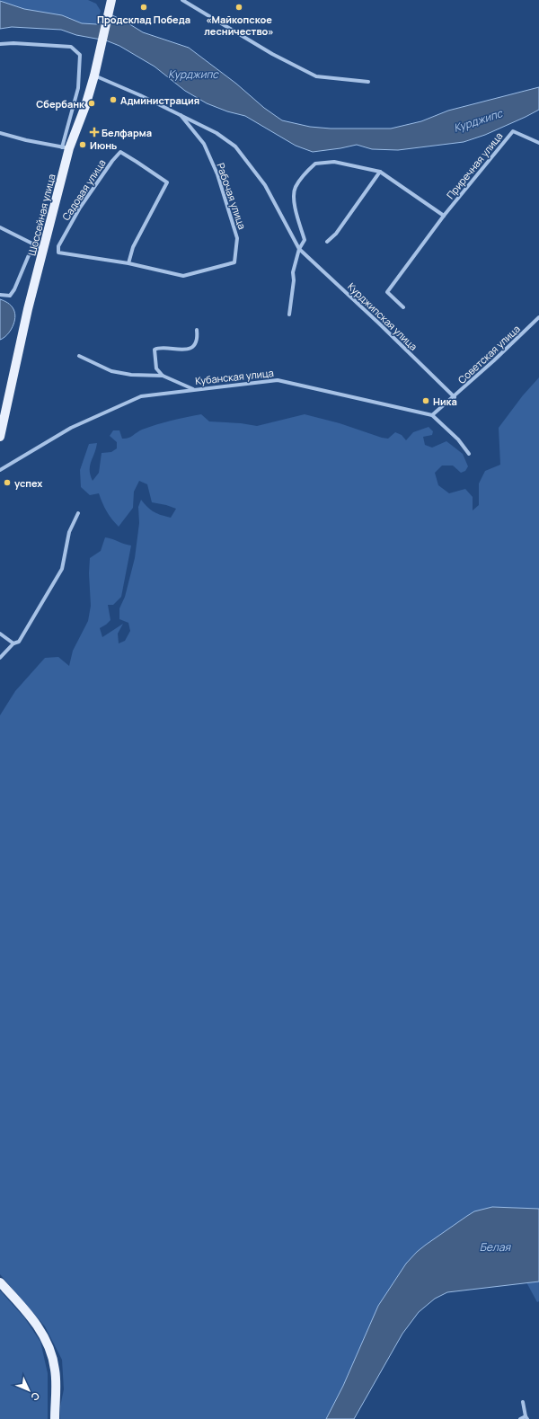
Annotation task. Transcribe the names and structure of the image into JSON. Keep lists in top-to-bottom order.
{
  "streets": {
    "main road": ["Шоссейная улица"],
    "street": [
      "Приречная улица",
      "Садовая улица",
      "Рабочая улица",
      "Курджипская улица",
      "Советская улица",
      "Кубанская улица"
    ]
  },
  "crossings": [
    ["Садовая улица", "Рабочая улица"],
    ["Рабочая улица", "Курджипская улица"],
    ["Шоссейная улица", "Курджипская улица"],
    ["Курджипская улица", "Советская улица"],
    ["Советская улица", "Кубанская улица"]
  ],
  "water": ["Курджипс", "Белая"],
  "places": {
    "other": [
      "Продсклад Победа",
      "«Майкопское лесничество»",
      "Администрация",
      "Сбербанк",
      "Июнь",
      "Ника",
      "успех"
    ],
    "health": ["Белфарма"]
  },
  "north": "bottom right"
}
